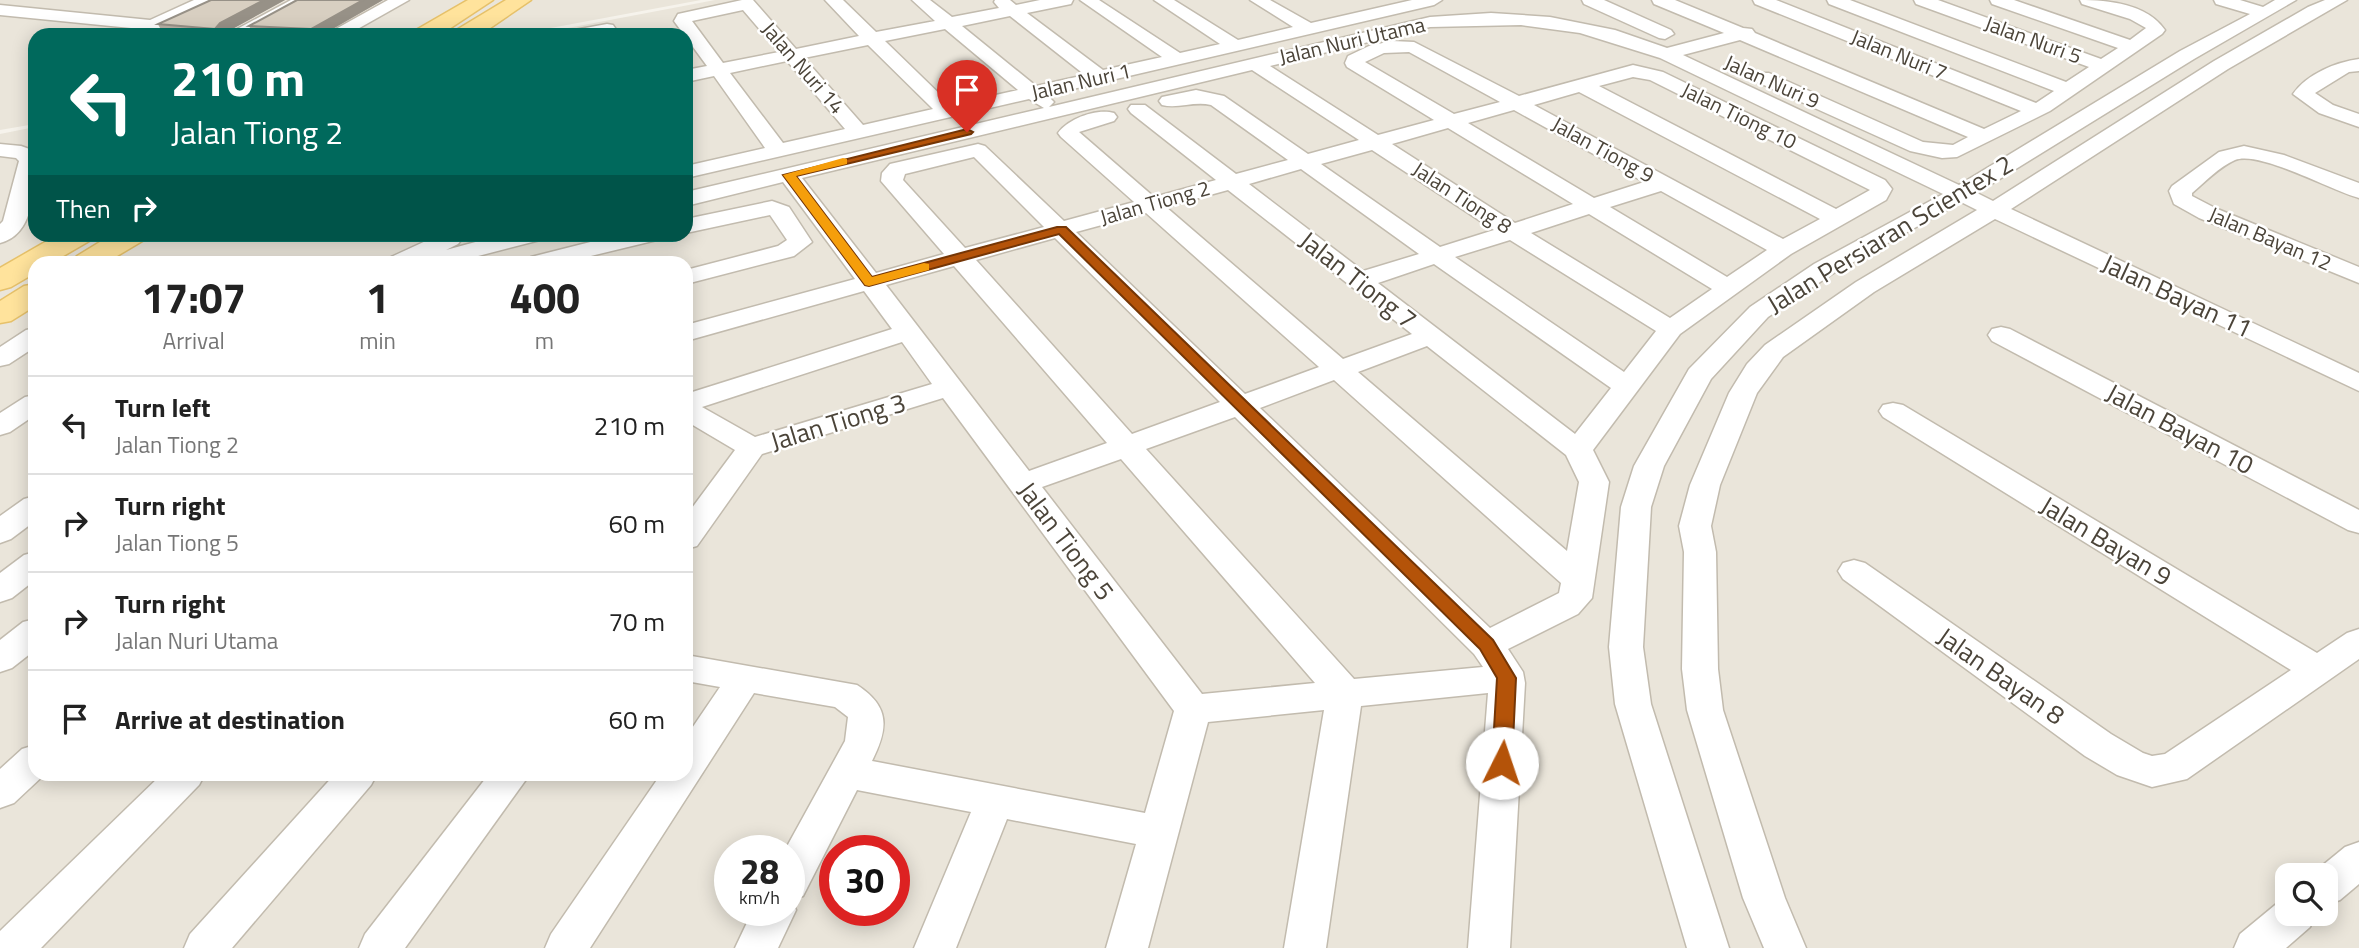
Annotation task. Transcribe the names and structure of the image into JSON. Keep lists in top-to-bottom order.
{
  "streets": {
    "street": [
      "Jalan Nuri 5",
      "Jalan Nuri Utama",
      "Jalan Nuri 7",
      "Jalan Nuri 14",
      "Jalan Nuri 1",
      "Jalan Nuri 9",
      "Jalan Tiong 10",
      "Jalan Tiong 9",
      "Jalan Tiong 8",
      "Jalan Tiong 2",
      "Jalan Persiaran Scientex 2",
      "Jalan Bayan 12",
      "Jalan Tiong 7",
      "Jalan Bayan 11",
      "Jalan Tiong 3",
      "Jalan Bayan 10",
      "Jalan Tiong 5",
      "Jalan Bayan 9",
      "Jalan Bayan 8"
    ]
  },
  "crossings": [
    ["Jalan Nuri Utama", "Jalan Nuri 1"],
    ["Jalan Nuri Utama", "Jalan Tiong 8"],
    ["Jalan Nuri Utama", "Jalan Persiaran Scientex 2"],
    ["Jalan Nuri Utama", "Jalan Bayan 11"],
    ["Jalan Nuri Utama", "Jalan Tiong 5"],
    ["Jalan Nuri 14", "Jalan Nuri 1"],
    ["Jalan Nuri 14", "Jalan Tiong 5"],
    ["Jalan Nuri 1", "Jalan Tiong 5"],
    ["Jalan Tiong 10", "Jalan Tiong 2"],
    ["Jalan Tiong 9", "Jalan Tiong 2"],
    ["Jalan Tiong 8", "Jalan Tiong 2"],
    ["Jalan Tiong 2", "Jalan Tiong 7"],
    ["Jalan Tiong 2", "Jalan Tiong 5"],
    ["Jalan Persiaran Scientex 2", "Jalan Bayan 11"],
    ["Jalan Tiong 3", "Jalan Tiong 5"],
    ["Jalan Bayan 9", "Jalan Bayan 8"]
  ],
  "page": {
    "turn": ["210 m", "Jalan Tiong 2"],
    "then": "Then",
    "eta": [
      "17:07",
      "Arrival",
      "1",
      "min",
      "400",
      "m"
    ],
    "list": [
      {
        "name": "Turn left",
        "note": "Jalan Tiong 2",
        "value": "210 m"
      },
      {
        "name": "Turn right",
        "note": "Jalan Tiong 5",
        "value": "60 m"
      },
      {
        "name": "Turn right",
        "note": "Jalan Nuri Utama",
        "value": "70 m"
      },
      {
        "name": "Arrive at destination",
        "value": "60 m"
      }
    ],
    "speed": "28 km/h",
    "limit": "30"
  }
}
